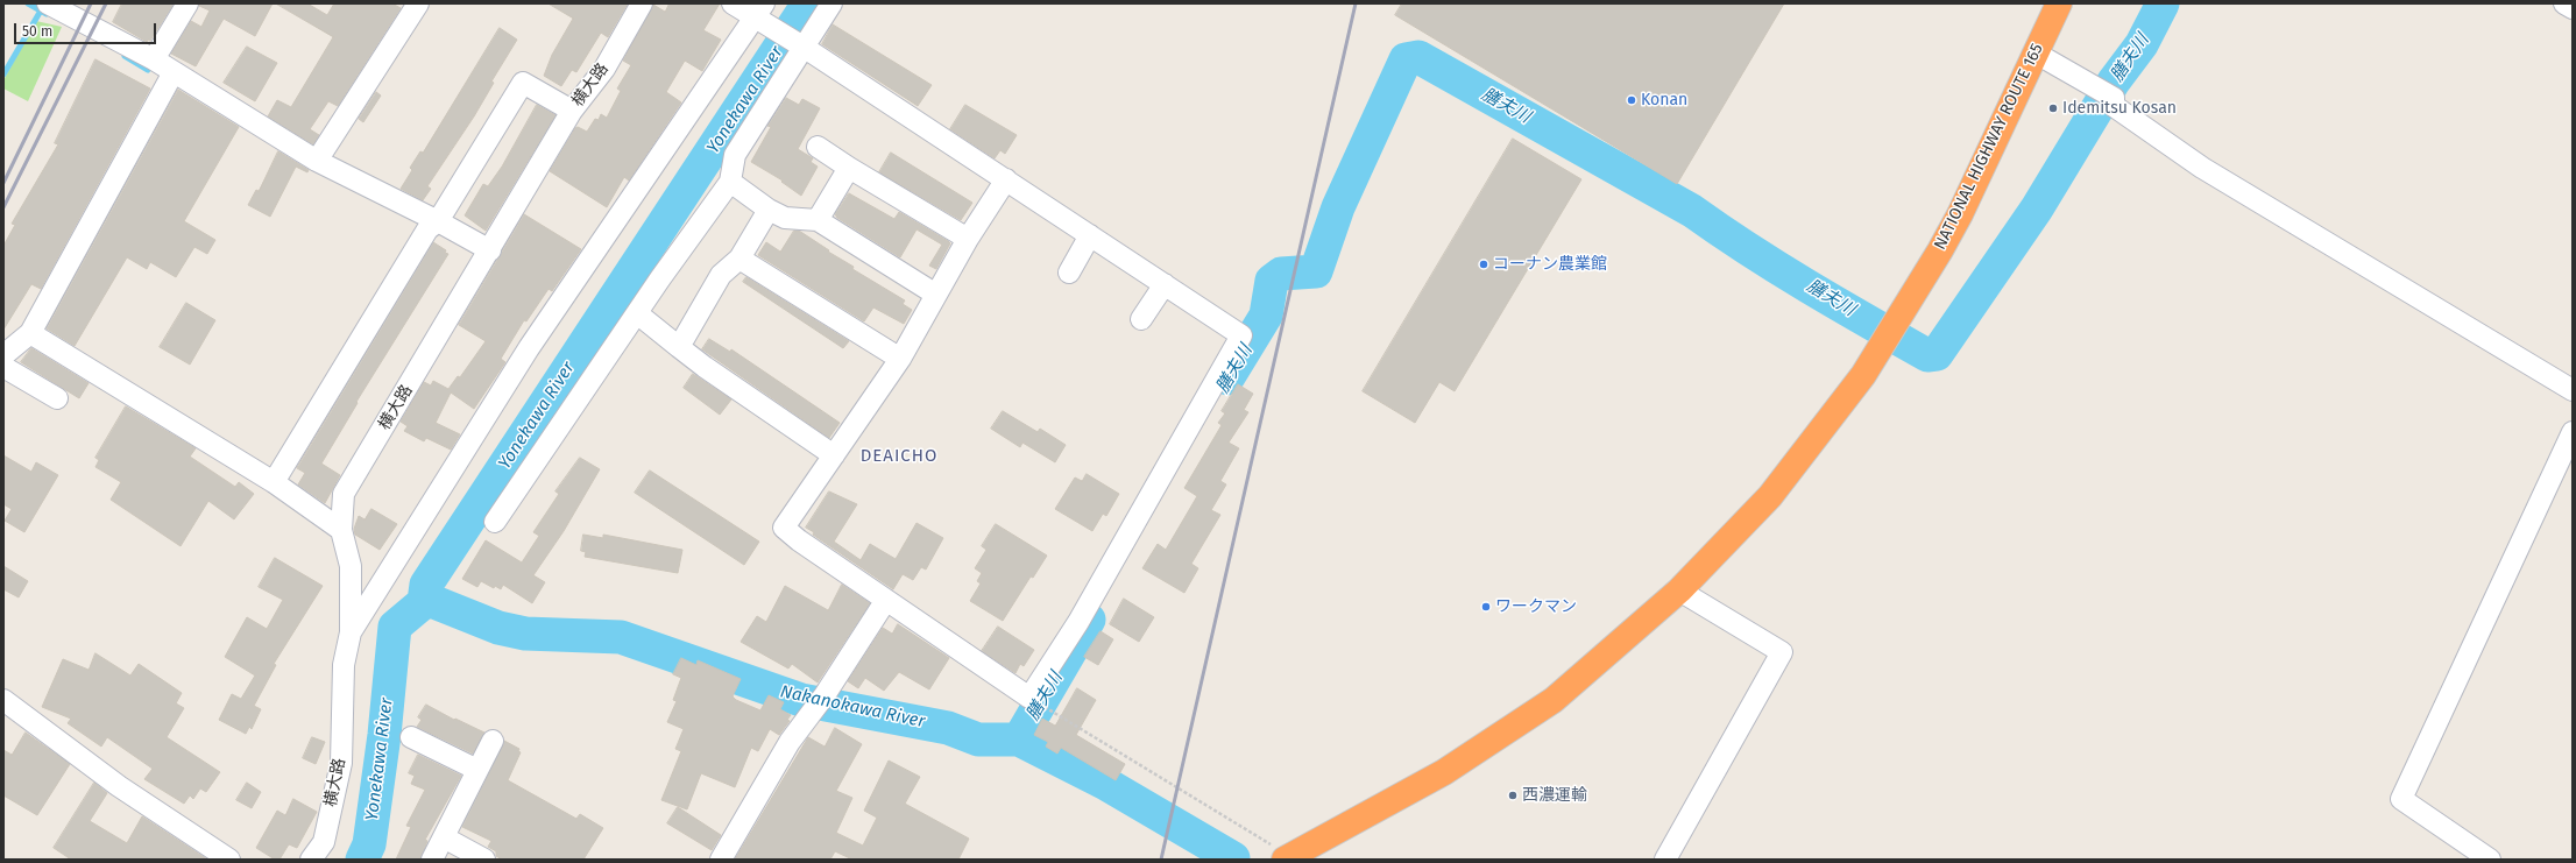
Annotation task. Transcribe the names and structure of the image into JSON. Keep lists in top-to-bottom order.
{
  "streets": {
    "highway": ["NATIONAL HIGHWAY ROUTE 165"],
    "street": ["横大路"]
  },
  "districts": ["DEAICHO"],
  "water": ["膳夫川", "Yonekawa River", "Nakanokawa River"],
  "places": [
    "Konan",
    "Idemitsu Kosan",
    "コーナン農業館",
    "ワークマン",
    "西濃運輸"
  ],
  "scale_bar": "50 m"
}
